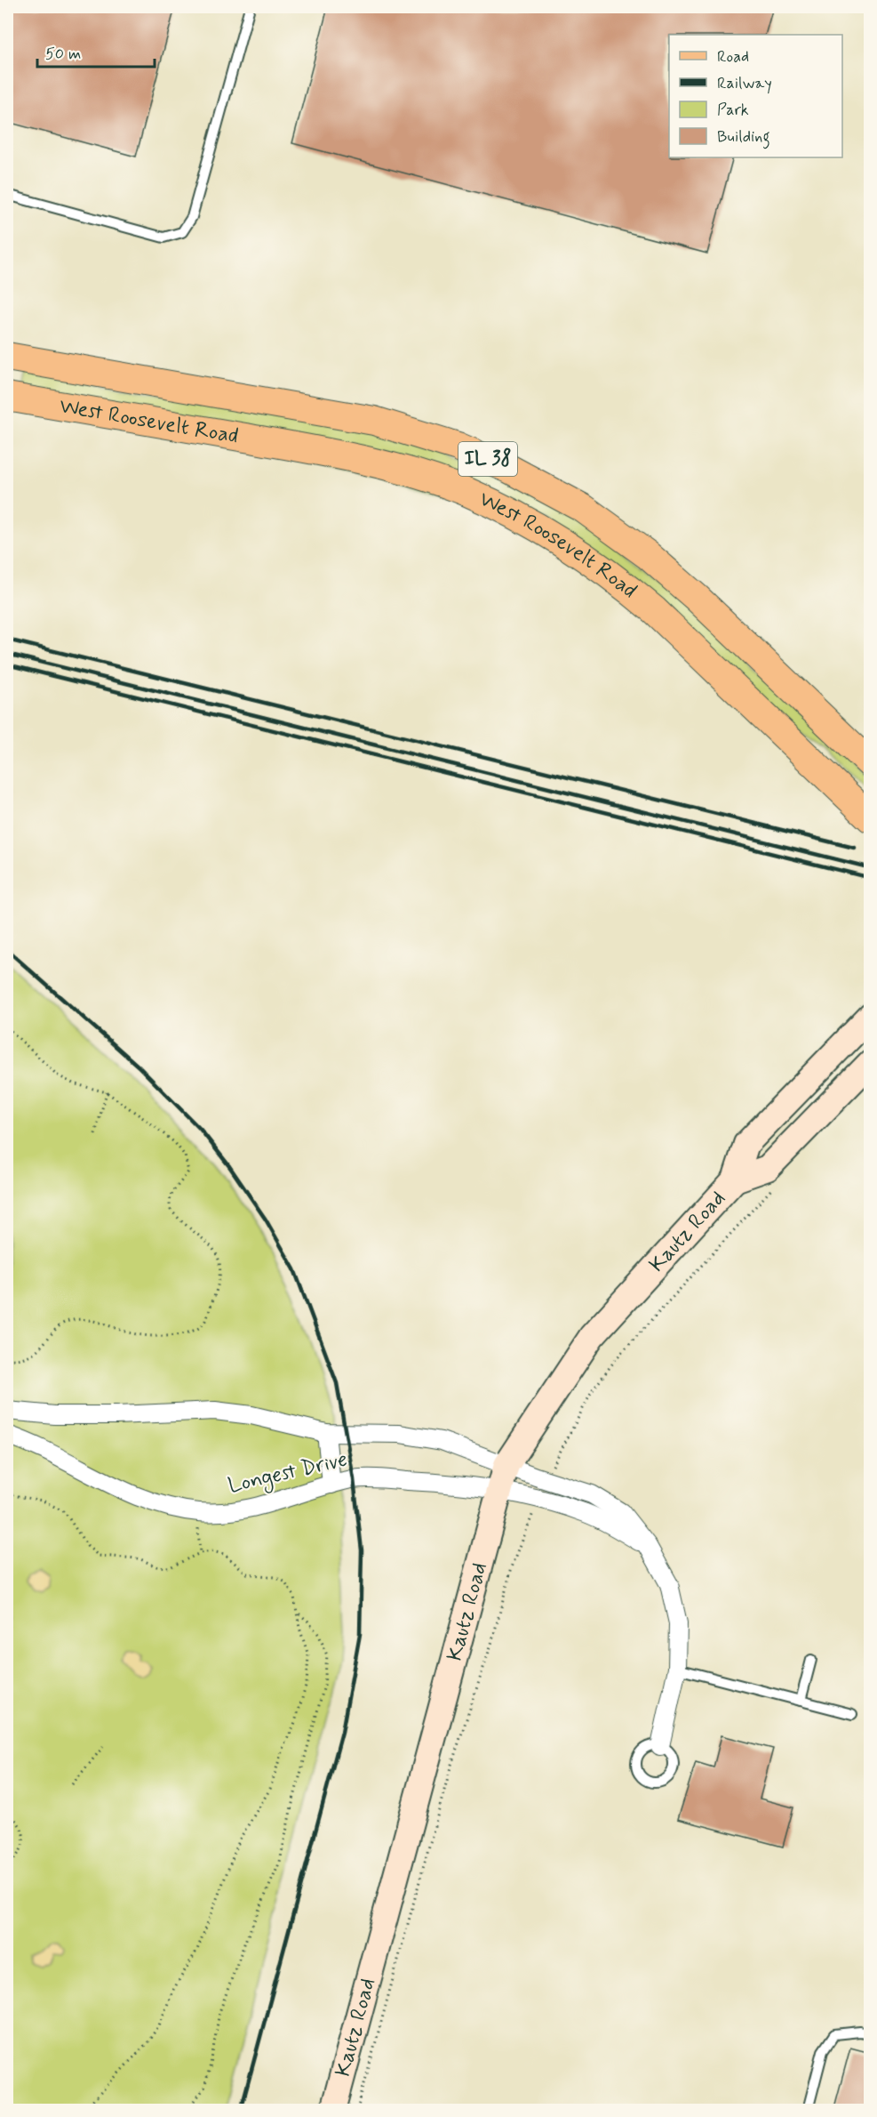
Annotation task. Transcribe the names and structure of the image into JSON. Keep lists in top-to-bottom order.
{
  "streets": {
    "main road": ["West Roosevelt Road", "IL 38"],
    "street": ["Kautz Road", "Longest Drive"]
  },
  "crossings": [
    ["Kautz Road", "Longest Drive"]
  ],
  "legend": [
    "Road",
    "Railway",
    "Park",
    "Building"
  ],
  "scale_bar": "50 m"
}
